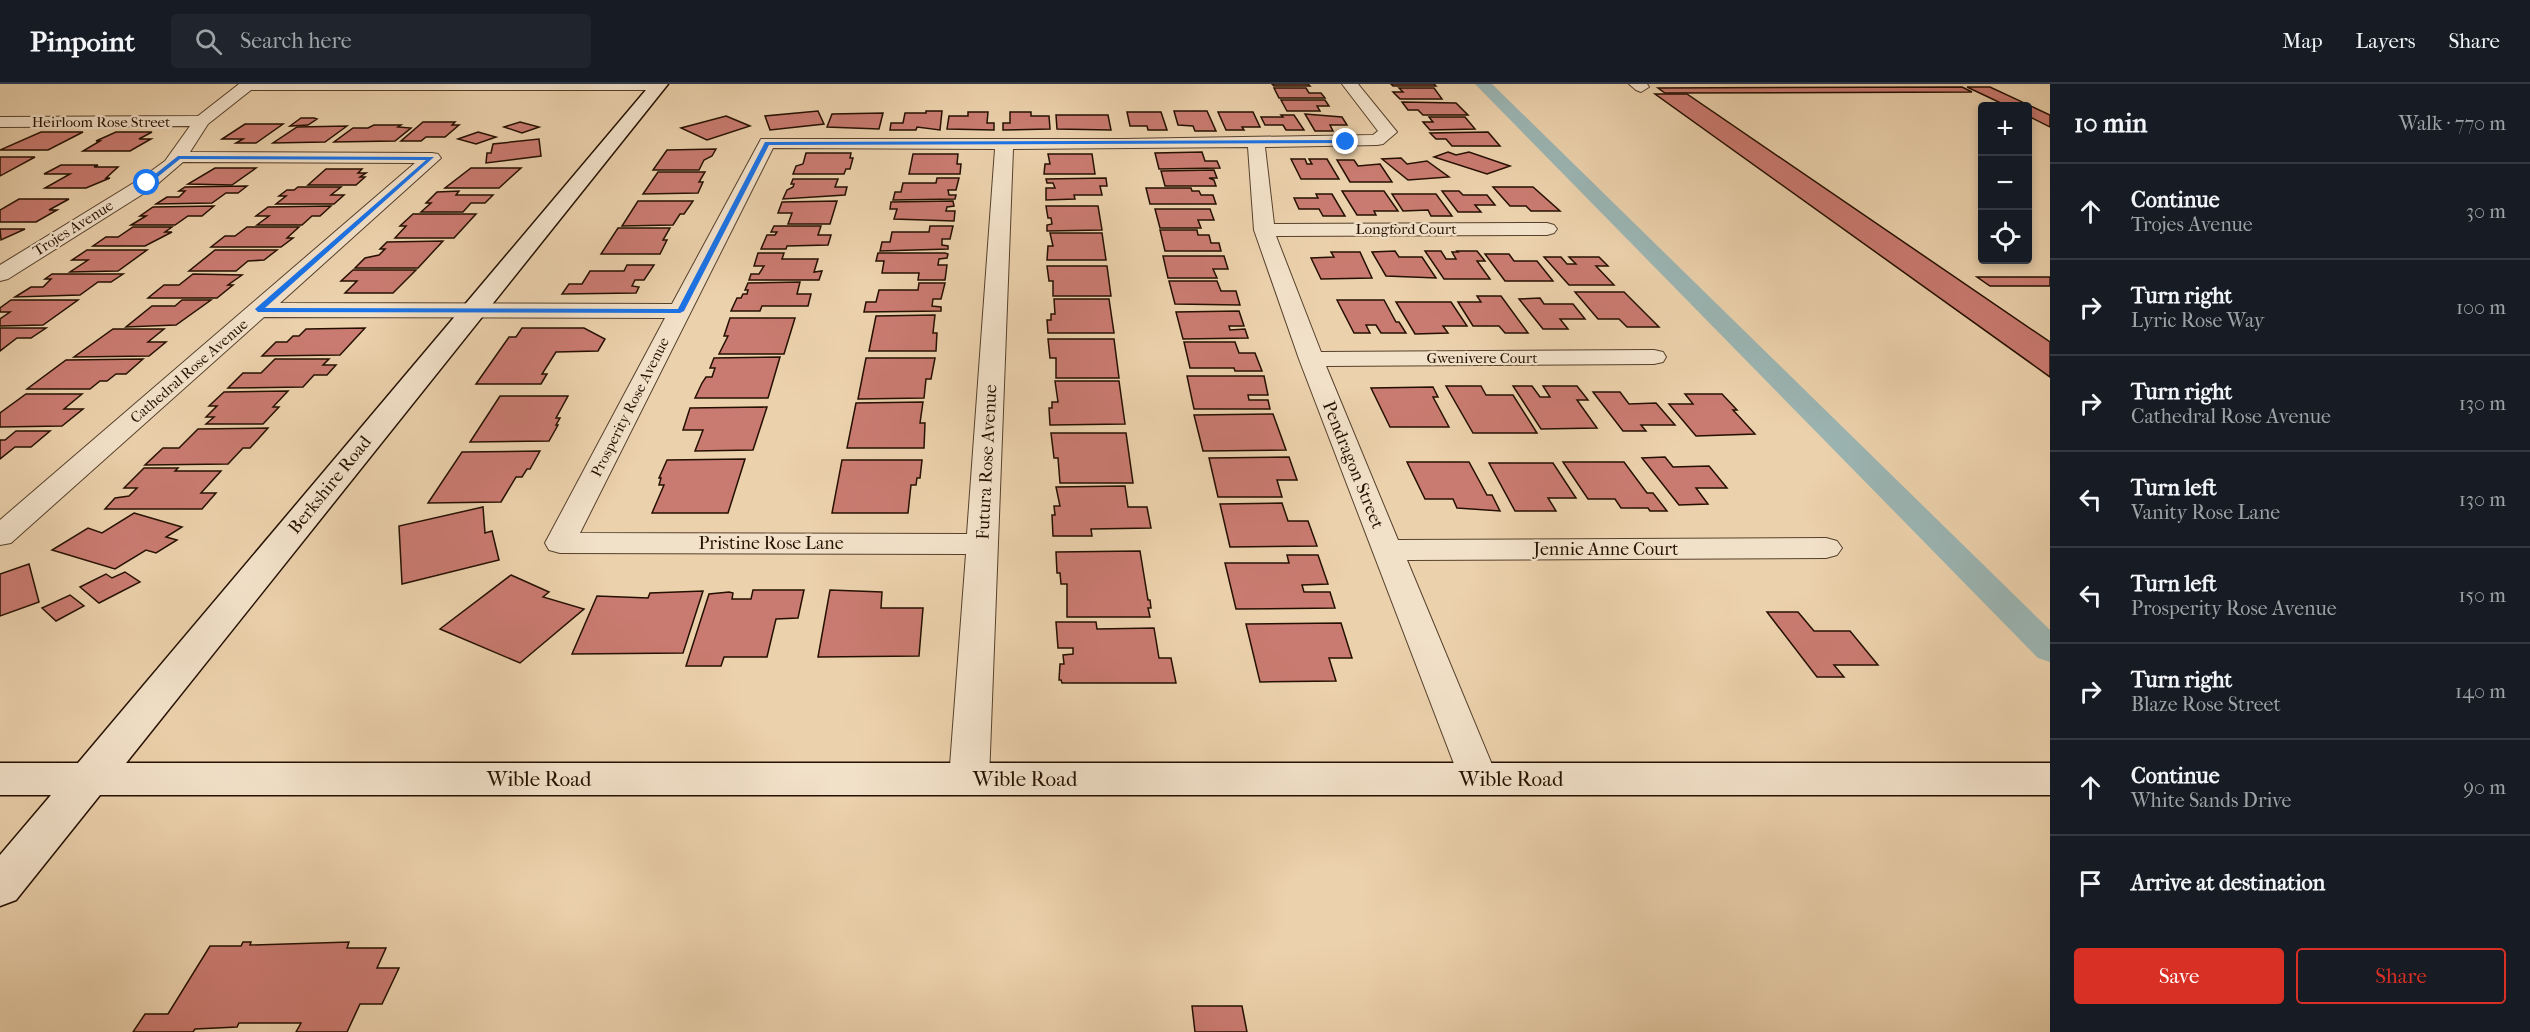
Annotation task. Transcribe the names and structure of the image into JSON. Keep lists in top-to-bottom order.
{
  "streets": {
    "street": [
      "Heirloom Rose Street",
      "Trojes Avenue",
      "Longford Court",
      "Gwenivere Court",
      "Cathedral Rose Avenue",
      "Prosperity Rose Avenue",
      "Futura Rose Avenue",
      "Pendragon Street",
      "Berkshire Road",
      "Pristine Rose Lane",
      "Jennie Anne Court",
      "Wible Road"
    ]
  },
  "crossings": [
    ["Heirloom Rose Street", "Trojes Avenue"],
    ["Trojes Avenue", "Cathedral Rose Avenue"],
    ["Longford Court", "Pendragon Street"],
    ["Gwenivere Court", "Pendragon Street"],
    ["Prosperity Rose Avenue", "Futura Rose Avenue"],
    ["Prosperity Rose Avenue", "Pristine Rose Lane"],
    ["Futura Rose Avenue", "Pristine Rose Lane"],
    ["Futura Rose Avenue", "Wible Road"],
    ["Pendragon Street", "Jennie Anne Court"],
    ["Pendragon Street", "Wible Road"],
    ["Berkshire Road", "Wible Road"]
  ],
  "page": {
    "header": "Pinpoint",
    "search": "Search here",
    "nav": ["Map", "Layers", "Share"],
    "heading": ["10 min", "Walk · 770 m"],
    "map_buttons": ["+", "−"],
    "list": [
      ["Continue", "Trojes Avenue", "30 m"],
      ["Turn right", "Lyric Rose Way", "100 m"],
      ["Turn right", "Cathedral Rose Avenue", "130 m"],
      ["Turn left", "Vanity Rose Lane", "130 m"],
      ["Turn left", "Prosperity Rose Avenue", "150 m"],
      ["Turn right", "Blaze Rose Street", "140 m"],
      ["Continue", "White Sands Drive", "90 m"],
      "Arrive at destination"
    ],
    "buttons": ["Save", "Share"]
  }
}
